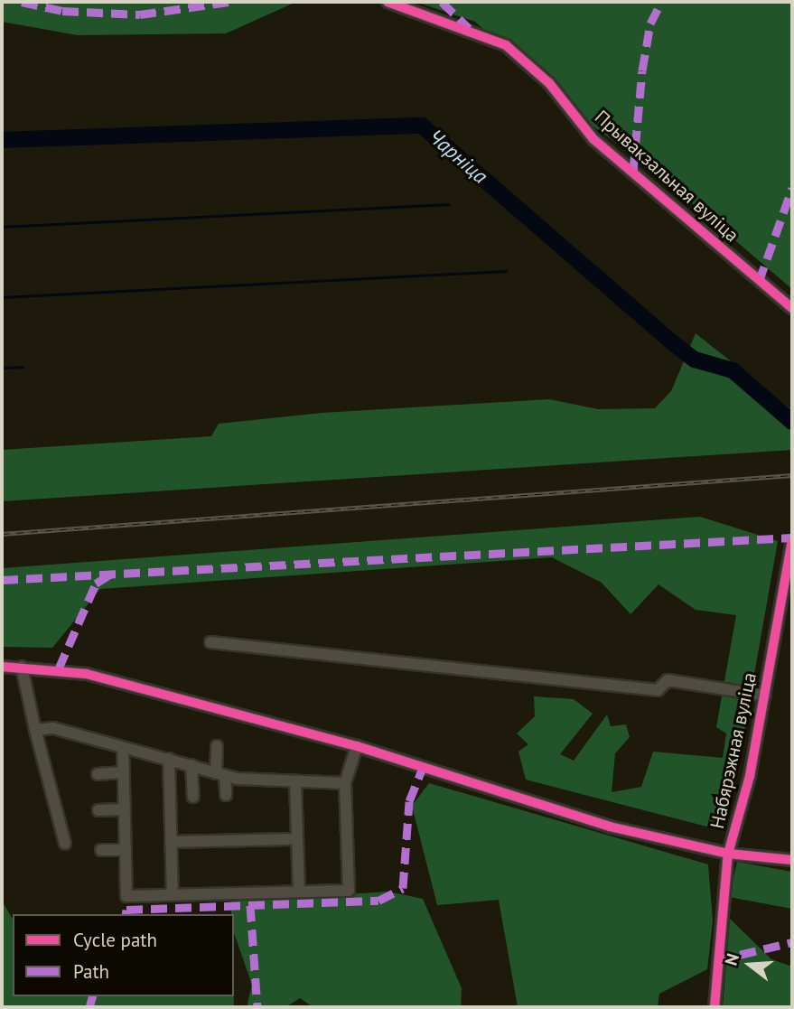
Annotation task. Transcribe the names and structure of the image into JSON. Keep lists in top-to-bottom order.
{
  "streets": {
    "street": ["Прывакзальная вуліца", "Набярэжная вуліца"]
  },
  "water": ["Чарніца"],
  "legend": ["Cycle path", "Path"],
  "north": "left"
}
